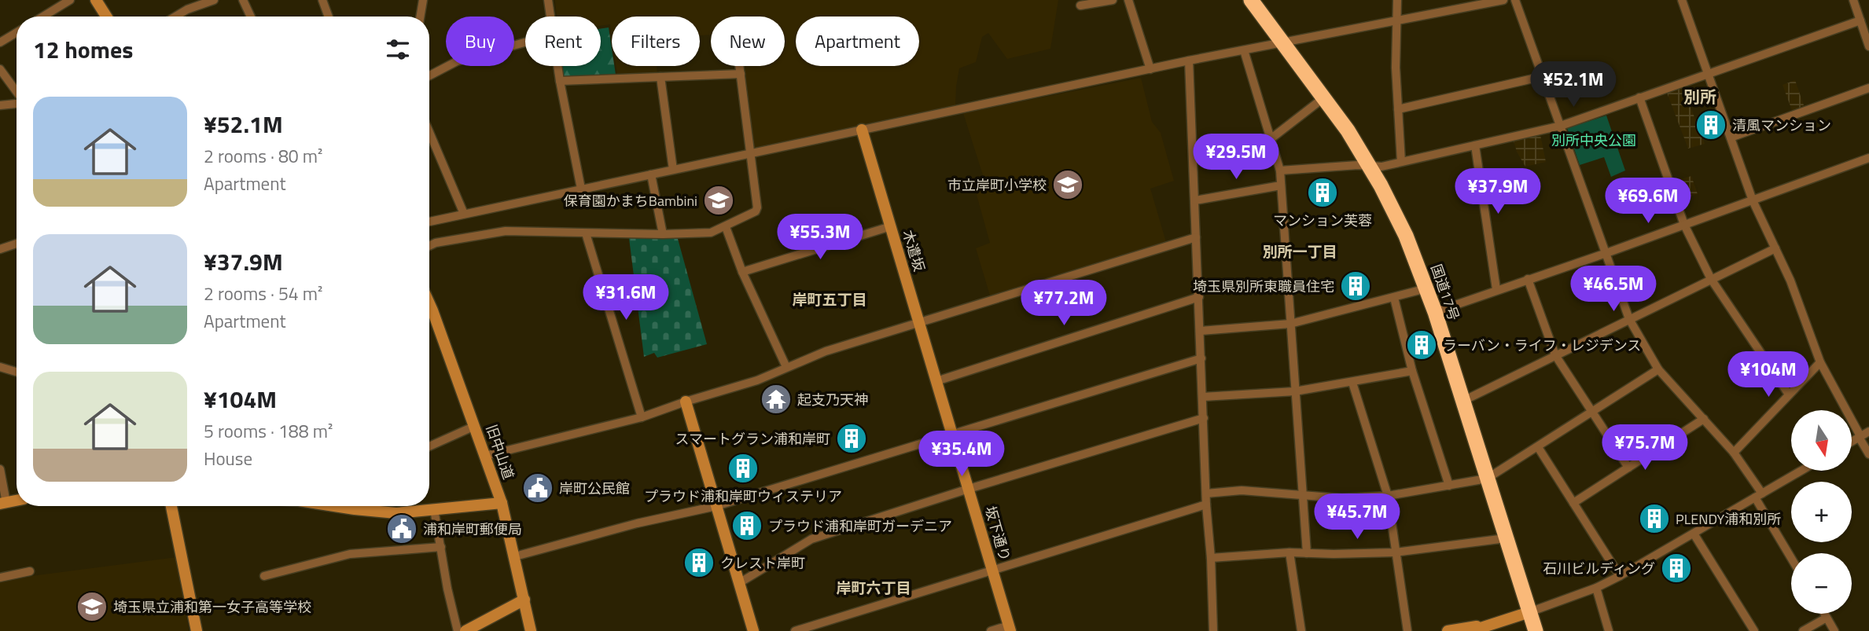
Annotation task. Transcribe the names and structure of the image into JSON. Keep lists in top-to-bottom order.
{
  "streets": {
    "highway": ["国道17号"],
    "street": ["木遣坂", "旧中山道", "坂下通り"]
  },
  "crossings": [
    ["木遣坂", "坂下通り"]
  ],
  "districts": [
    "別所",
    "別所一丁目",
    "岸町五丁目",
    "岸町六丁目"
  ],
  "parks": ["別所中央公園"],
  "places": {
    "building": [
      "清風マンション",
      "マンション芙蓉",
      "埼玉県別所東職員住宅",
      "ラーバン・ライフ・レジデンス",
      "スマートグラン浦和岸町",
      "プラウド浦和岸町ウィステリア",
      "PLENDY浦和別所",
      "プラウド浦和岸町ガーデニア",
      "クレスト岸町",
      "石川ビルディング"
    ],
    "school or university": ["市立岸町小学校", "保育園かまちBambini", "埼玉県立浦和第一女子高等学校"],
    "temple": ["起支乃天神"],
    "public building": ["岸町公民館", "浦和岸町郵便局"]
  },
  "north": "bottom",
  "page": {
    "chip": [
      "Buy",
      "Rent",
      "Filters",
      "New",
      "Apartment"
    ],
    "heading": "12 homes",
    "price": [
      "¥52.1M",
      "¥29.5M",
      "¥37.9M",
      "¥69.6M",
      "¥55.3M",
      "¥46.5M",
      "¥31.6M",
      "¥77.2M",
      "¥104M",
      "¥75.7M",
      "¥35.4M",
      "¥45.7M"
    ],
    "list": [
      {
        "name": "¥52.1M",
        "note": "2 rooms · 80 m² · Apartment"
      },
      {
        "name": "¥37.9M",
        "note": "2 rooms · 54 m² · Apartment"
      },
      {
        "name": "¥104M",
        "note": "5 rooms · 188 m² · House"
      }
    ],
    "map_buttons": ["+", "−"]
  }
}
